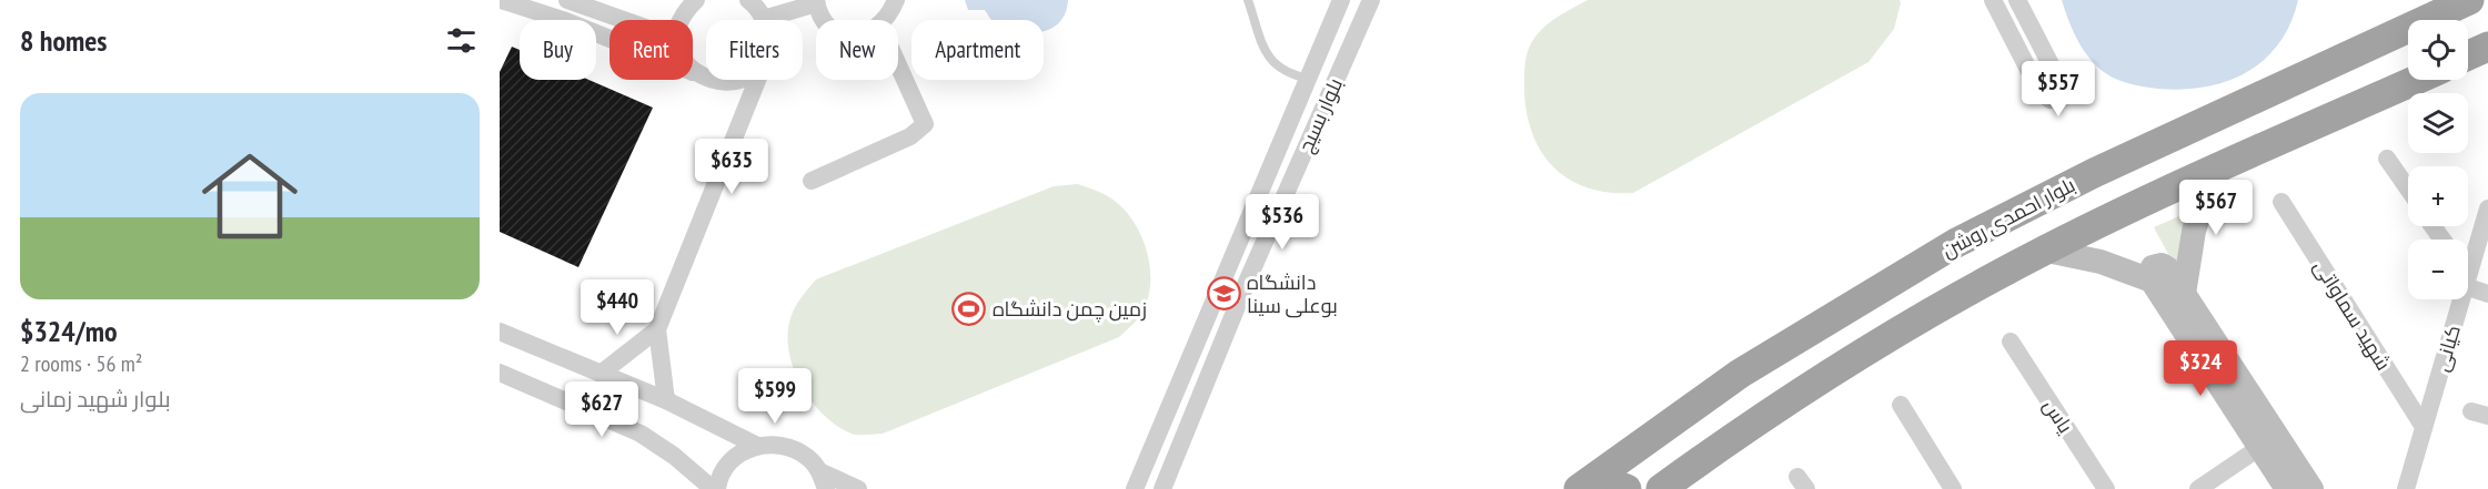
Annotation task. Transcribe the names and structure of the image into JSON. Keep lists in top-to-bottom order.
{
  "streets": {
    "highway": ["بلوار احمدی روشن"],
    "street": [
      "بلوار بسیج",
      "شهید سماواتی",
      "کیانی",
      "یاس"
    ]
  },
  "crossings": [
    ["شهید سماواتی", "کیانی"]
  ],
  "places": {
    "school or university": ["دانشگاه بوعلی سینا"],
    "sports": ["زمین چمن دانشگاه"]
  },
  "page": {
    "heading": "8 homes",
    "map_buttons": ["+", "−"],
    "chip": [
      "Buy",
      "Rent",
      "Filters",
      "New",
      "Apartment"
    ],
    "price": [
      "$557",
      "$635",
      "$567",
      "$536",
      "$440",
      "$324",
      "$599",
      "$627"
    ],
    "list": [
      {
        "name": "$324/mo",
        "note": "2 rooms · 56 m² · بلوار شهید زمانی"
      }
    ]
  }
}
